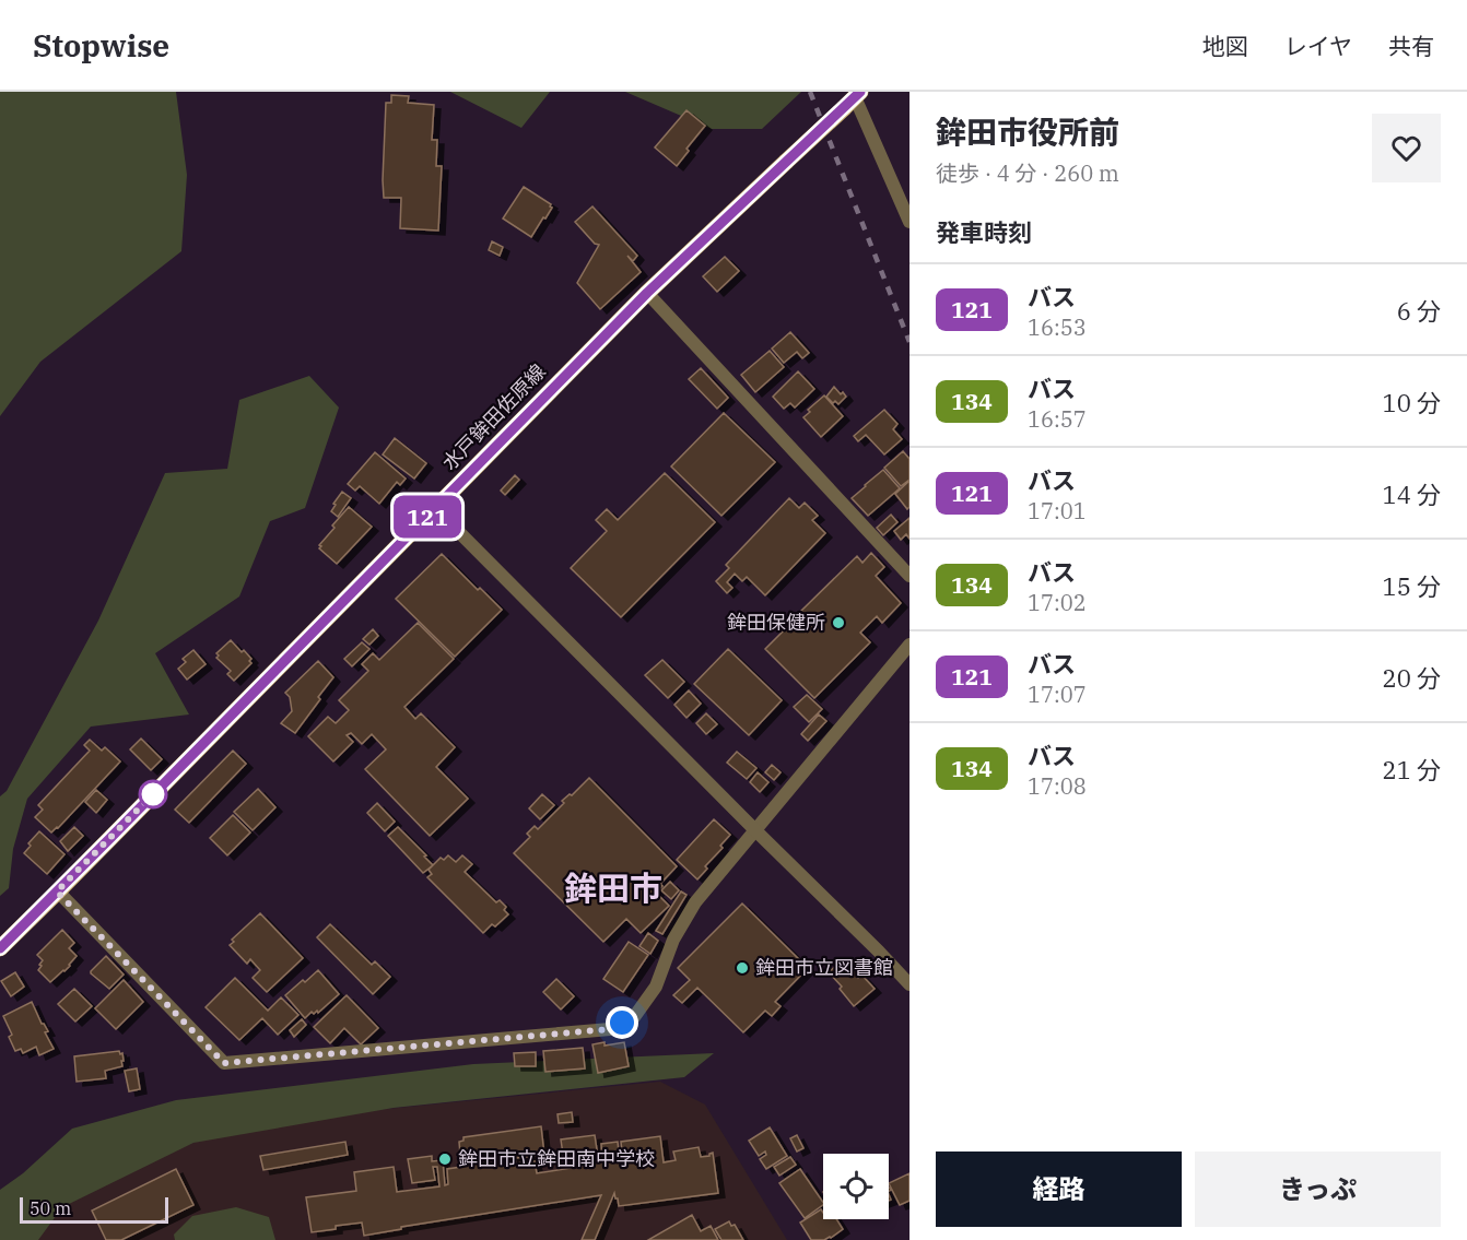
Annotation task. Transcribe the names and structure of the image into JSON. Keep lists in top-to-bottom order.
{
  "streets": {
    "main road": ["水戸鉾田佐原線"]
  },
  "districts": ["鉾田市"],
  "places": ["鉾田保健所", "鉾田市立図書館", "鉾田市立鉾田南中学校"],
  "lines": ["bus line 121"],
  "scale_bar": "50 m",
  "page": {
    "header": "Stopwise",
    "nav": ["地図", "レイヤ", "共有"],
    "on_map": "121",
    "heading": [
      ["鉾田市役所前", "徒歩 · 4 分 · 260 m"],
      "発車時刻"
    ],
    "list": [
      {
        "mark": "121",
        "name": "バス",
        "note": "16:53",
        "value": "6 分"
      },
      {
        "mark": "134",
        "name": "バス",
        "note": "16:57",
        "value": "10 分"
      },
      {
        "mark": "121",
        "name": "バス",
        "note": "17:01",
        "value": "14 分"
      },
      {
        "mark": "134",
        "name": "バス",
        "note": "17:02",
        "value": "15 分"
      },
      {
        "mark": "121",
        "name": "バス",
        "note": "17:07",
        "value": "20 分"
      },
      {
        "mark": "134",
        "name": "バス",
        "note": "17:08",
        "value": "21 分"
      }
    ],
    "buttons": ["経路", "きっぷ"],
    "scale": "50 m"
  }
}
